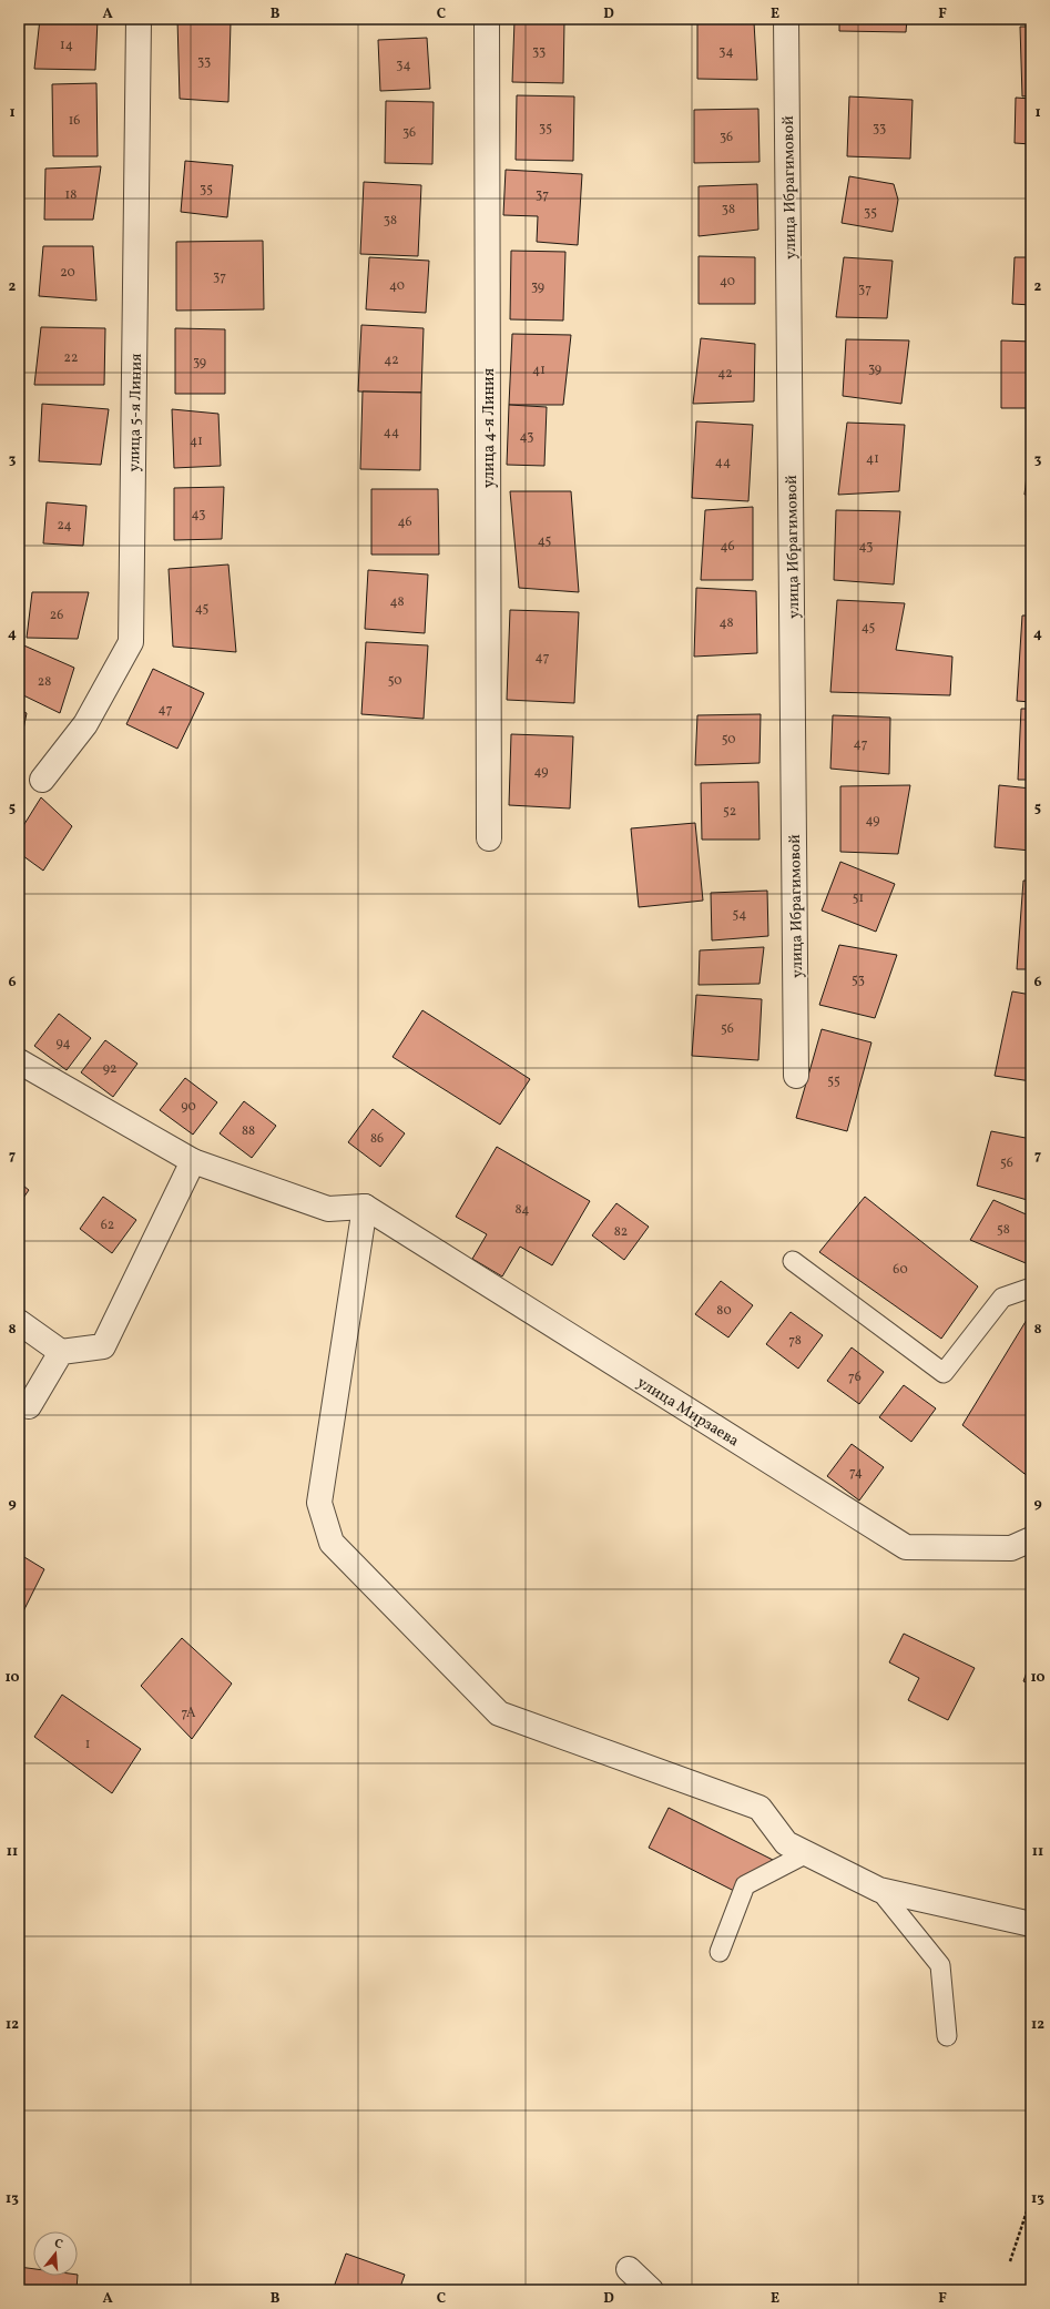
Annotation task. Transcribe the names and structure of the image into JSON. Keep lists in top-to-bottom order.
{
  "streets": {
    "street": [
      "улица Ибрагимовой",
      "улица 5-я Линия",
      "улица 4-я Линия",
      "улица Мирзаева"
    ]
  },
  "house_numbers": [
    "14",
    "33",
    "34",
    "33",
    "34",
    "16",
    "35",
    "33",
    "36",
    "36",
    "35",
    "18",
    "37",
    "38",
    "35",
    "38",
    "20",
    "37",
    "40",
    "40",
    "39",
    "37",
    "22",
    "42",
    "39",
    "39",
    "41",
    "42",
    "44",
    "43",
    "41",
    "41",
    "44",
    "43",
    "46",
    "24",
    "45",
    "46",
    "43",
    "48",
    "45",
    "26",
    "48",
    "45",
    "47",
    "50",
    "28",
    "47",
    "50",
    "47",
    "49",
    "52",
    "49",
    "51",
    "54",
    "53",
    "56",
    "94",
    "92",
    "55",
    "90",
    "88",
    "86",
    "56",
    "84",
    "62",
    "58",
    "82",
    "60",
    "80",
    "78",
    "76",
    "74",
    "7А",
    "1"
  ],
  "north": "top",
  "grid": {
    "columns": [
      "A",
      "B",
      "C",
      "D",
      "E",
      "F"
    ],
    "rows": [
      "1",
      "2",
      "3",
      "4",
      "5",
      "6",
      "7",
      "8",
      "9",
      "10",
      "11",
      "12",
      "13"
    ]
  }
}
